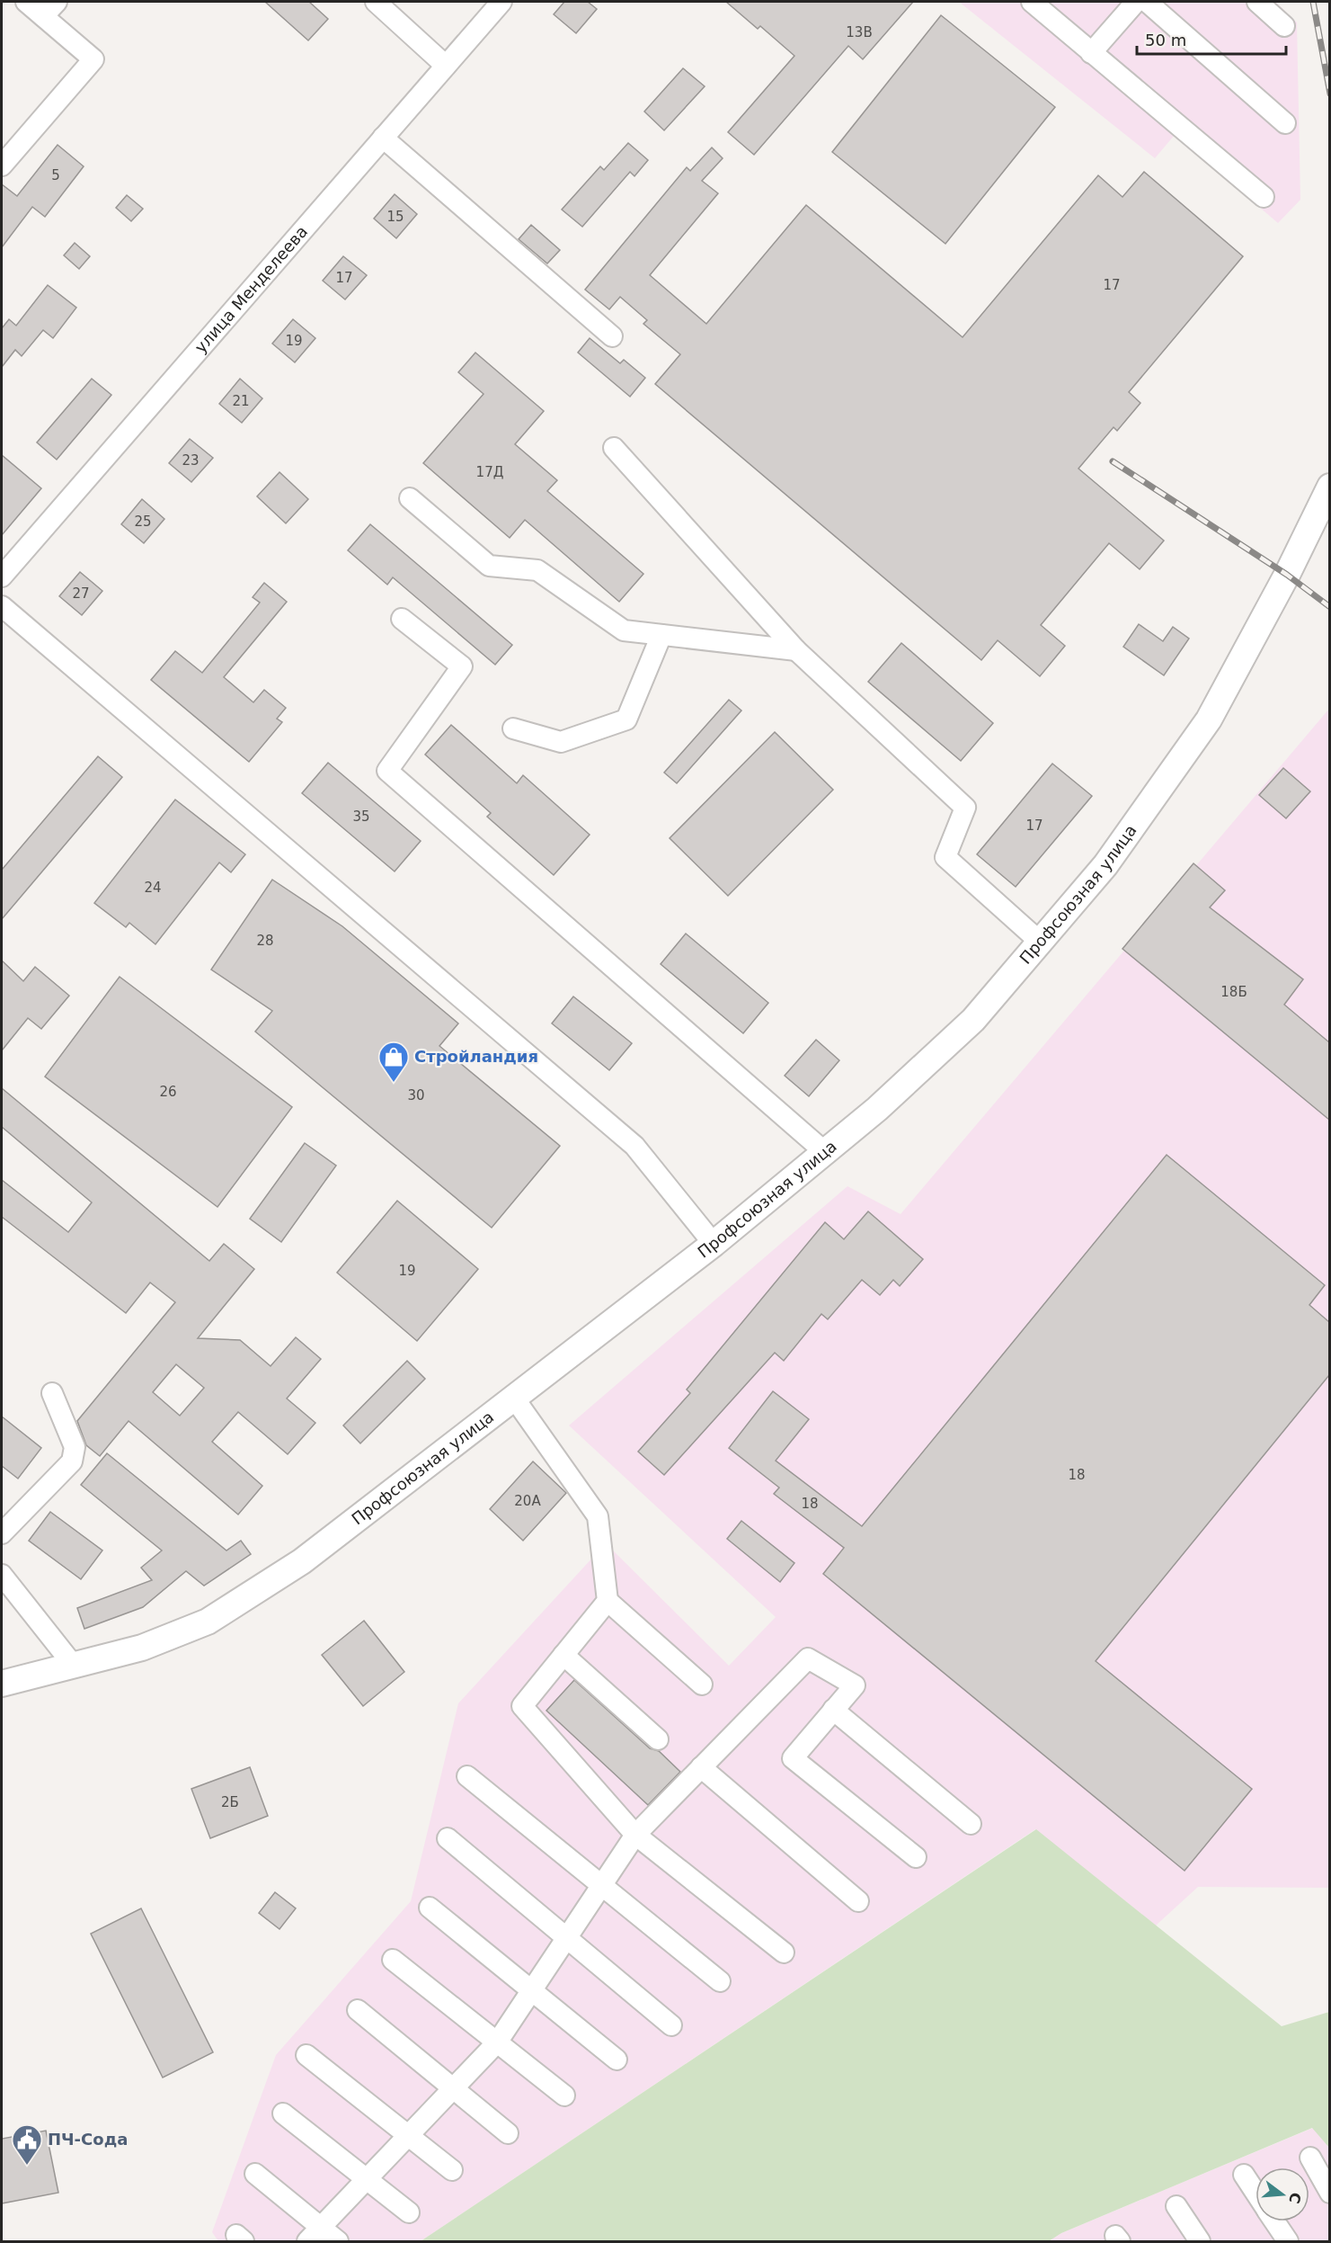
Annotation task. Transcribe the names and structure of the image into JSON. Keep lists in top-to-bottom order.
{
  "streets": {
    "main road": ["Профсоюзная улица"],
    "street": ["улица Менделеева"]
  },
  "places": {
    "shop": ["Стройландия"],
    "public building": ["ПЧ-Сода"]
  },
  "house_numbers": [
    "13В",
    "5",
    "15",
    "17",
    "17",
    "19",
    "21",
    "23",
    "17Д",
    "25",
    "27",
    "35",
    "17",
    "24",
    "28",
    "18Б",
    "26",
    "30",
    "19",
    "18",
    "20А",
    "18",
    "2Б"
  ],
  "scale_bar": "50 m",
  "north": "right"
}
